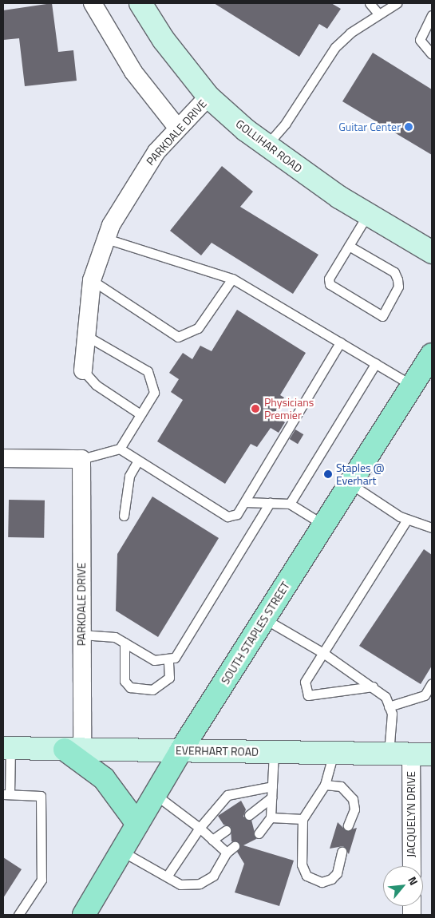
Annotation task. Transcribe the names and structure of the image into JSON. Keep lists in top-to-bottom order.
{
  "streets": {
    "main road": ["GOLLIHAR ROAD", "SOUTH STAPLES STREET", "EVERHART ROAD"],
    "street": ["PARKDALE DRIVE", "JACQUELYN DRIVE"]
  },
  "crossings": [
    ["PARKDALE DRIVE", "GOLLIHAR ROAD"],
    ["PARKDALE DRIVE", "EVERHART ROAD"],
    ["SOUTH STAPLES STREET", "EVERHART ROAD"],
    ["EVERHART ROAD", "JACQUELYN DRIVE"]
  ],
  "places": ["Guitar Center", "Physicians Premier", "Staples @ Everhart"],
  "north": "top right"
}
